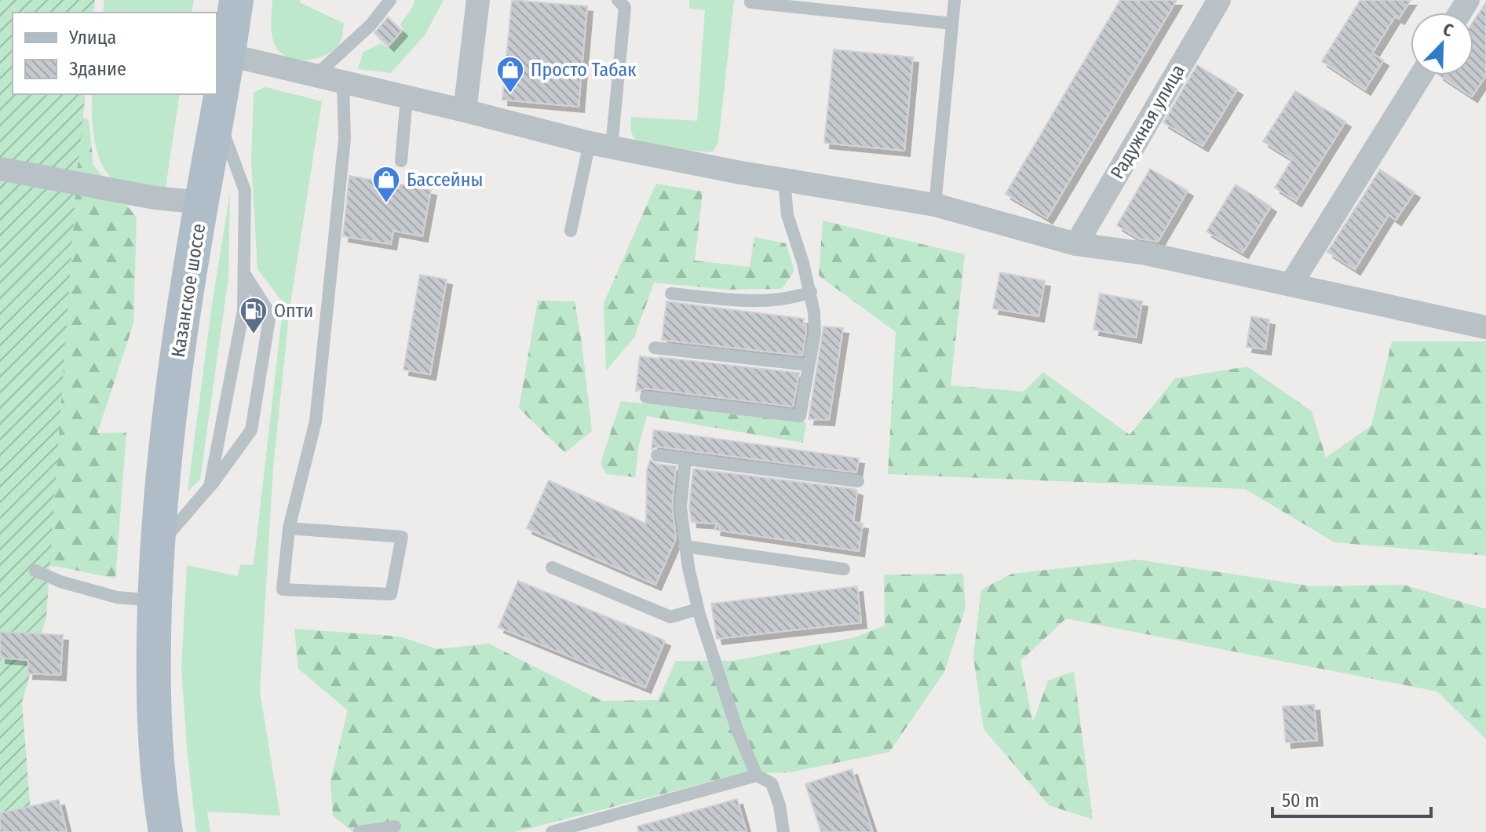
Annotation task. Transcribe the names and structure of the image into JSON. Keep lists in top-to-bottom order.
{
  "streets": {
    "main road": ["Казанское шоссе"],
    "street": ["Радужная улица"]
  },
  "places": {
    "shop": ["Просто Табак", "Бассейны"],
    "fuel station": ["Опти"]
  },
  "legend": ["Улица", "Здание"],
  "scale_bar": "50 m",
  "north": "top right"
}
